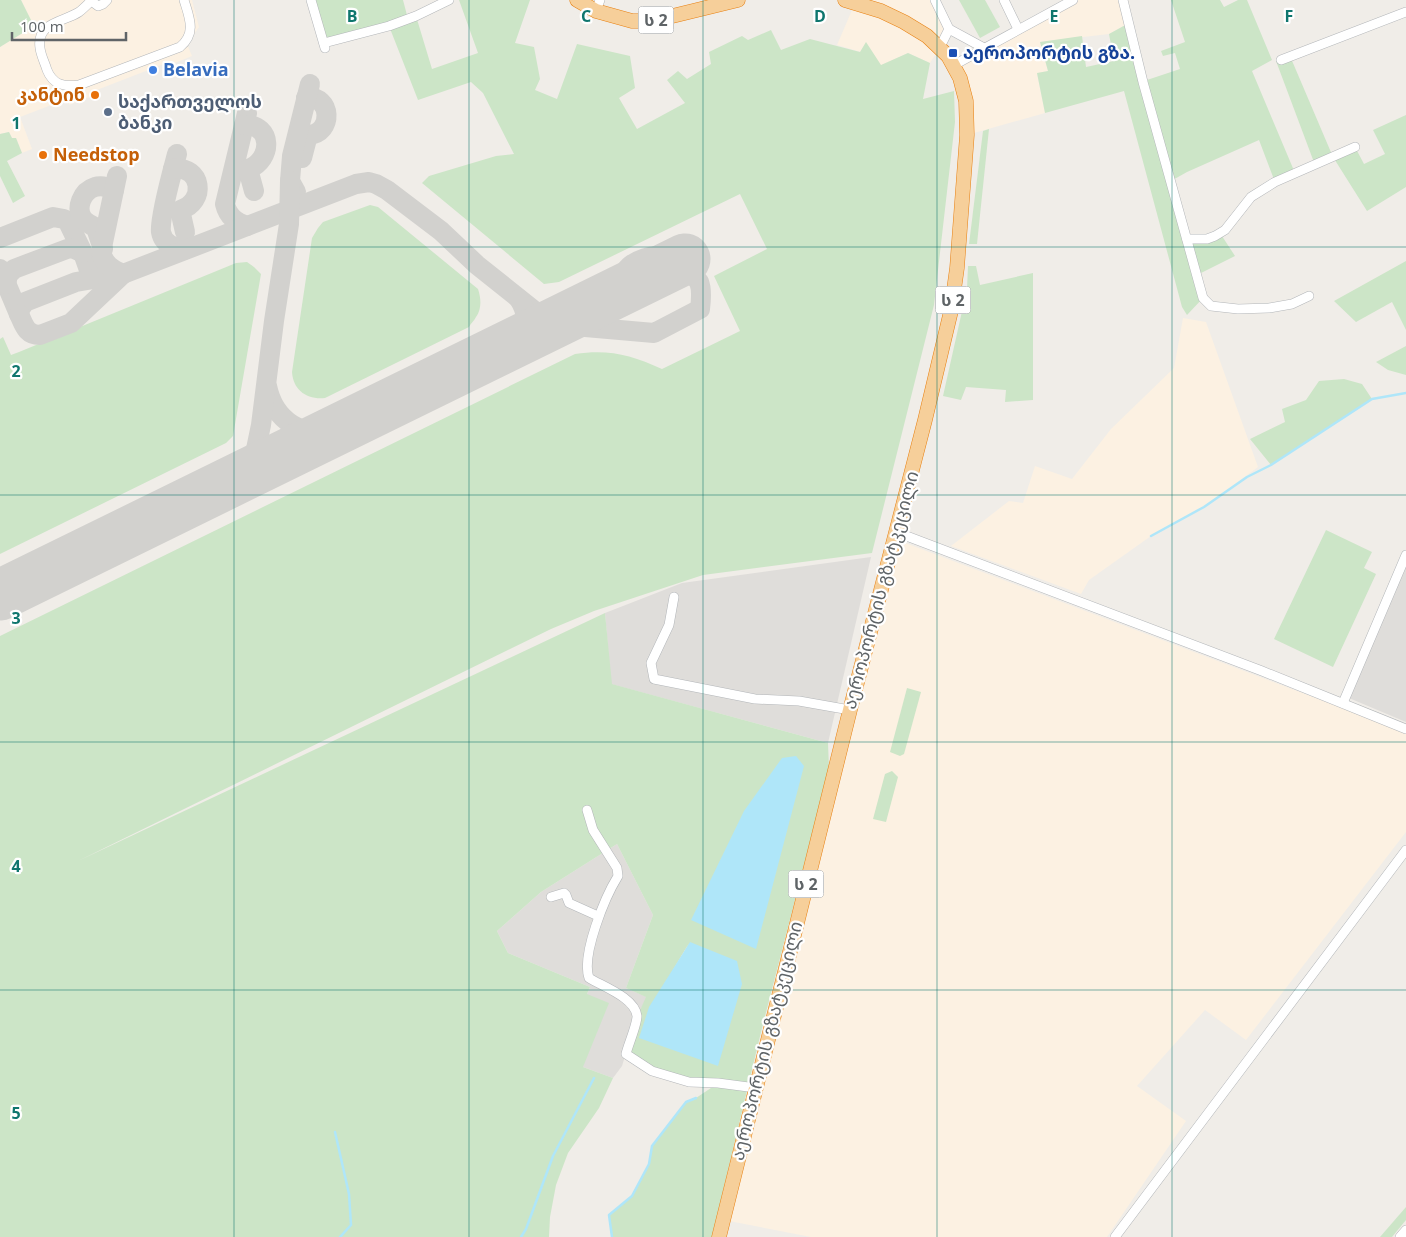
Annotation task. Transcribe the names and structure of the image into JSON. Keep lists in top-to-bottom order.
{
  "streets": {
    "highway": ["ს 2", "აეროპორტის გზატკეცილი"]
  },
  "places": {
    "transit": ["აეროპორტის გზა."],
    "other": [
      "Belavia",
      "კანტინ",
      "საქართველოს ბანკი",
      "Needstop"
    ]
  },
  "scale_bar": "100 m",
  "grid": {
    "columns": [
      "B",
      "C",
      "D",
      "E",
      "F"
    ],
    "rows": [
      "1",
      "2",
      "3",
      "4",
      "5"
    ]
  }
}
